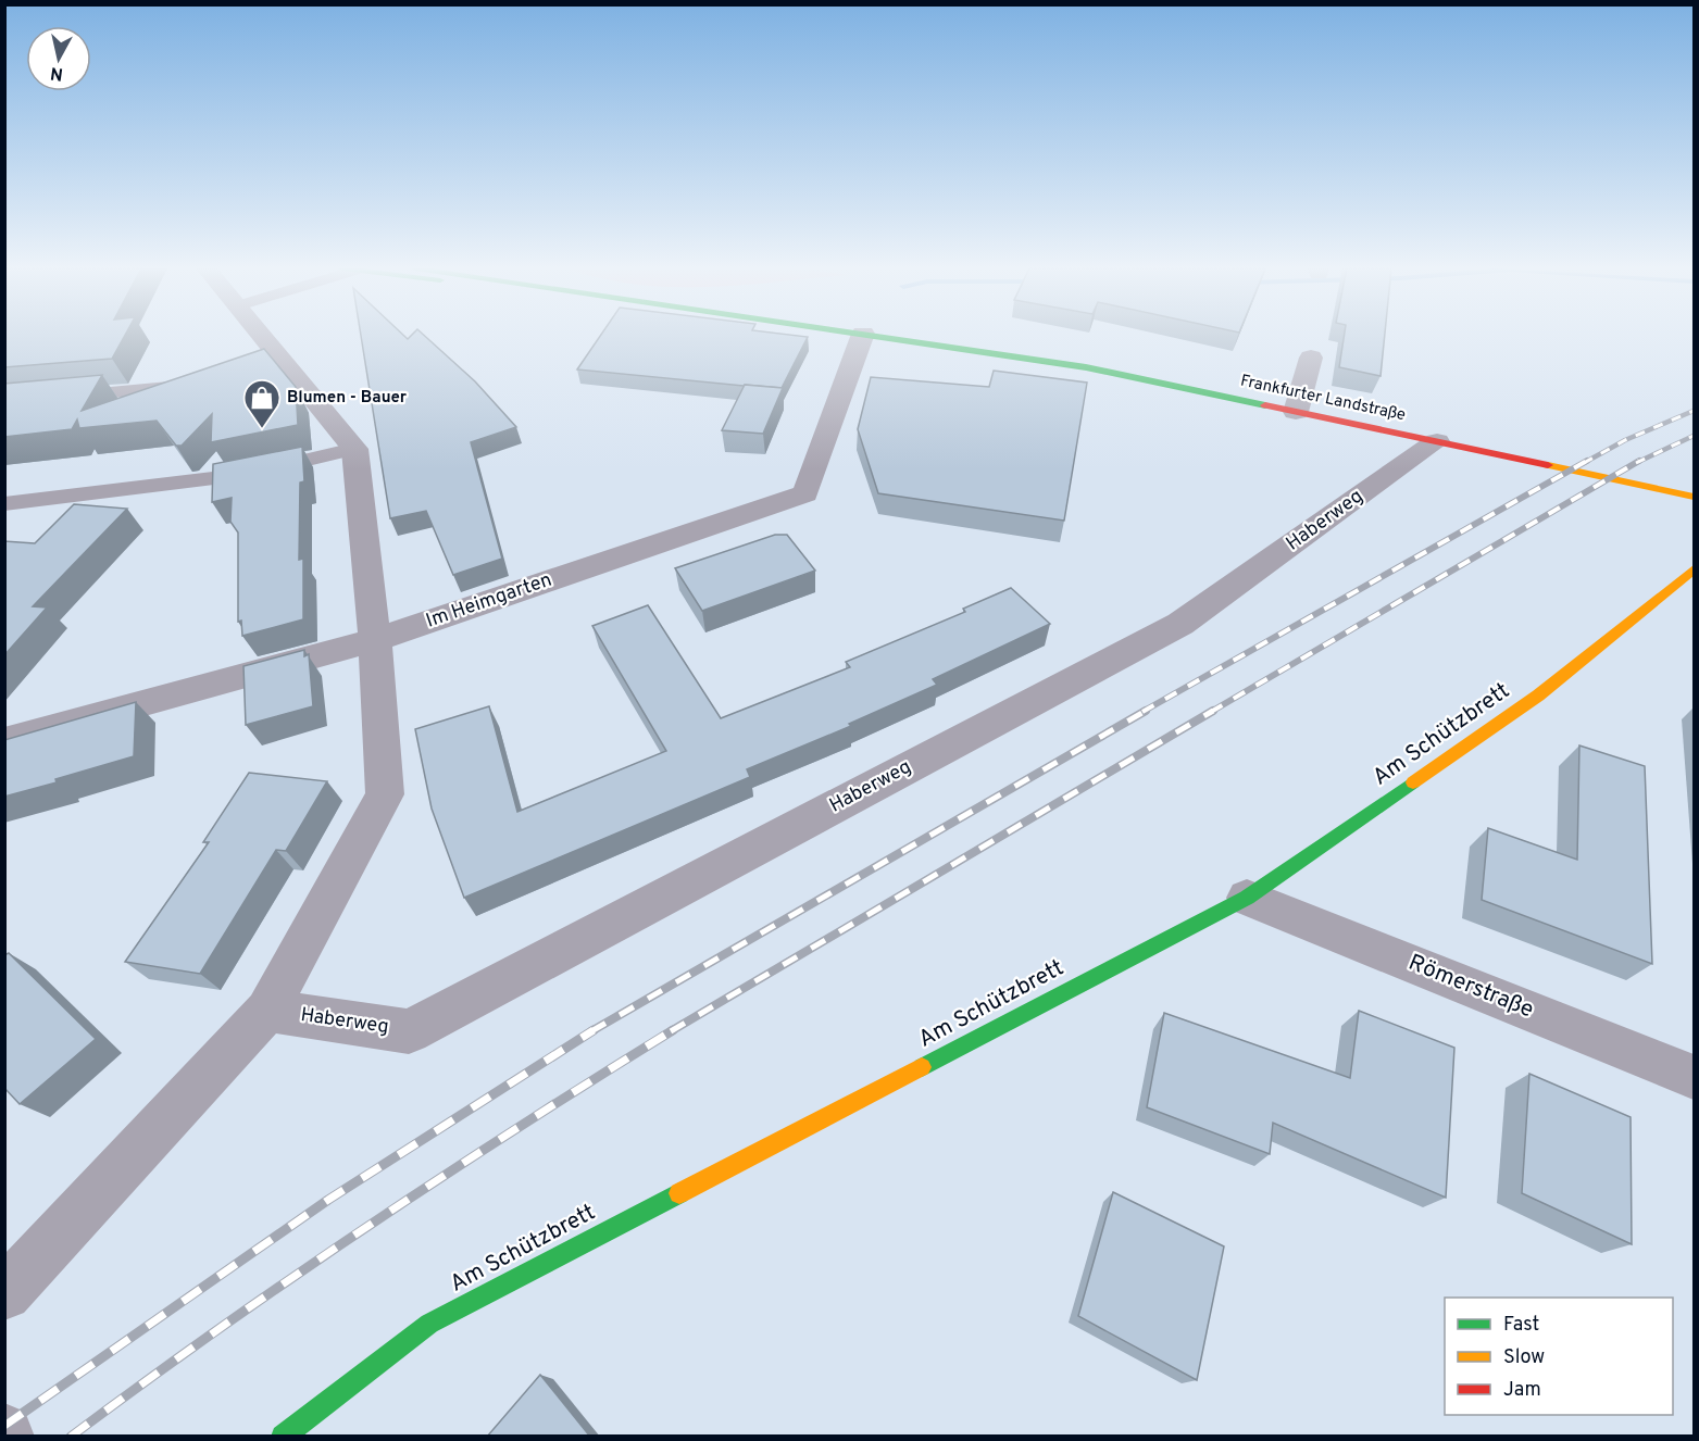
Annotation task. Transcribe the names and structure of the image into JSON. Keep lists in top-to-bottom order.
{
  "streets": {
    "street": [
      "Frankfurter Landstraße",
      "Haberweg",
      "Im Heimgarten",
      "Am Schützbrett",
      "Römerstraße"
    ]
  },
  "crossings": [
    ["Frankfurter Landstraße", "Haberweg"],
    ["Haberweg", "Im Heimgarten"],
    ["Am Schützbrett", "Römerstraße"]
  ],
  "places": {
    "shop": ["Blumen - Bauer"]
  },
  "legend": ["Fast", "Slow", "Jam"],
  "north": "bottom"
}
